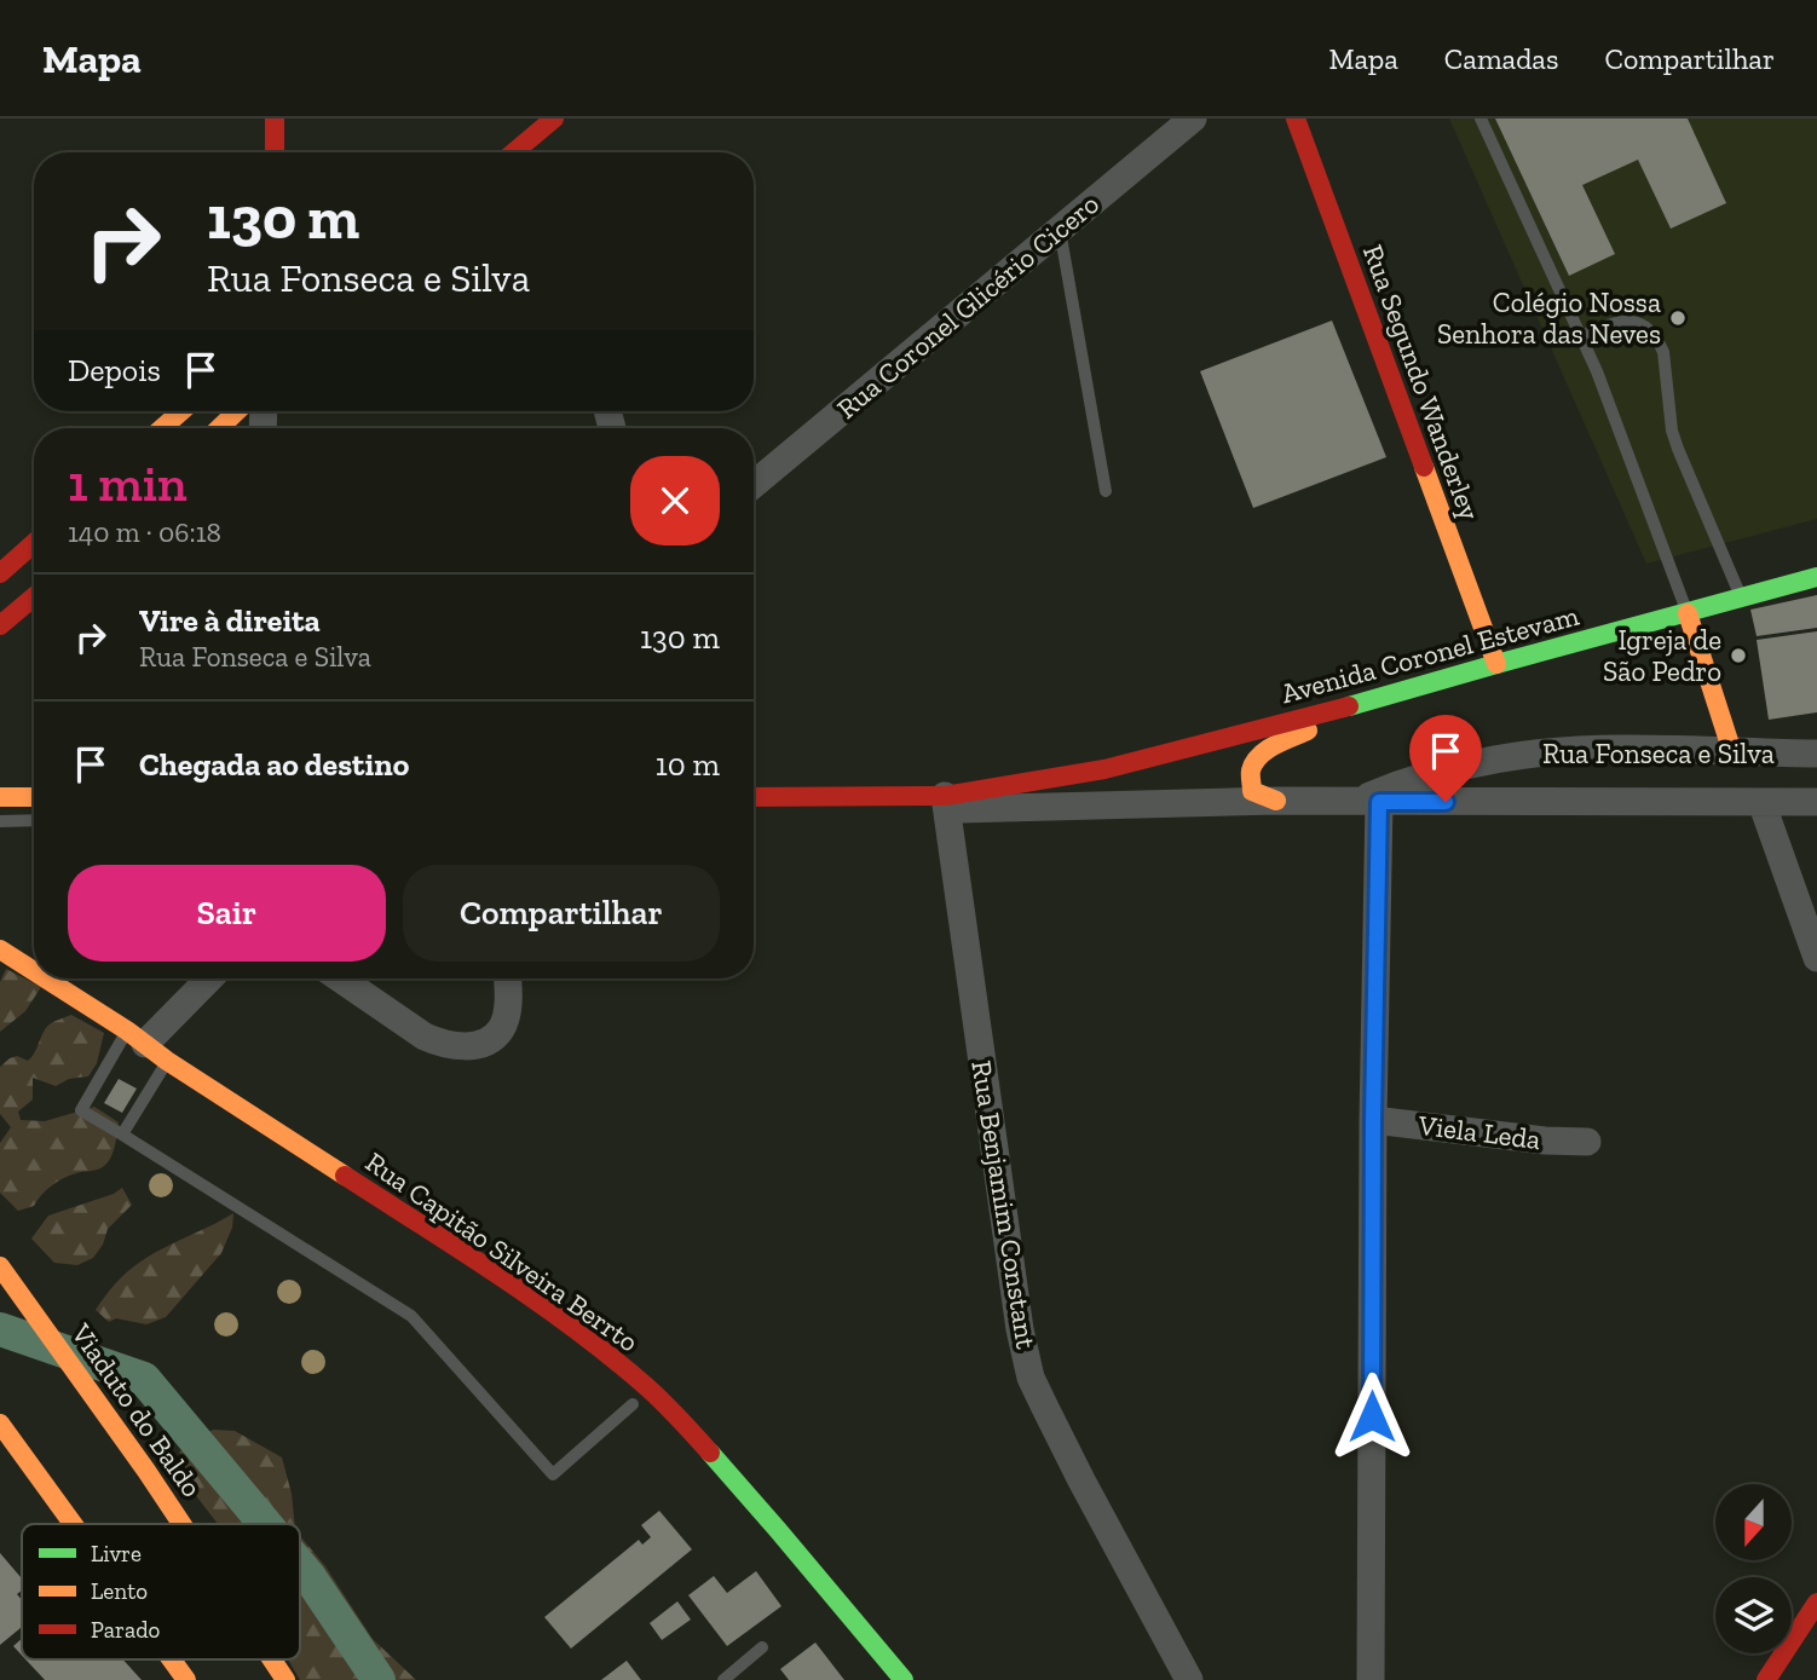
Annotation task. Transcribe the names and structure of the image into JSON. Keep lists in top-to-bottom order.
{
  "streets": {
    "main road": [
      "Rua Segundo Wanderley",
      "Avenida Coronel Estevam",
      "Rua Capitão Silveira Berrto",
      "Viaduto do Baldo"
    ],
    "street": [
      "Rua Coronel Glicério Cicero",
      "Rua Fonseca e Silva",
      "Viela Leda",
      "Rua Benjamim Constant"
    ]
  },
  "crossings": [
    ["Rua Segundo Wanderley", "Avenida Coronel Estevam"],
    ["Avenida Coronel Estevam", "Rua Fonseca e Silva"],
    ["Avenida Coronel Estevam", "Rua Benjamim Constant"],
    ["Rua Fonseca e Silva", "Rua Benjamim Constant"]
  ],
  "places": ["Colégio Nossa Senhora das Neves", "Igreja de São Pedro"],
  "legend": ["Livre", "Lento", "Parado"],
  "north": "bottom",
  "page": {
    "header": "Mapa",
    "nav": ["Mapa", "Camadas", "Compartilhar"],
    "turn": ["130 m", "Rua Fonseca e Silva"],
    "then": "Depois",
    "heading": ["1 min", "140 m · 06:18"],
    "list": [
      {
        "name": "Vire à direita",
        "note": "Rua Fonseca e Silva",
        "value": "130 m"
      },
      {
        "name": "Chegada ao destino",
        "value": "10 m"
      }
    ],
    "buttons": ["Sair", "Compartilhar"]
  }
}
